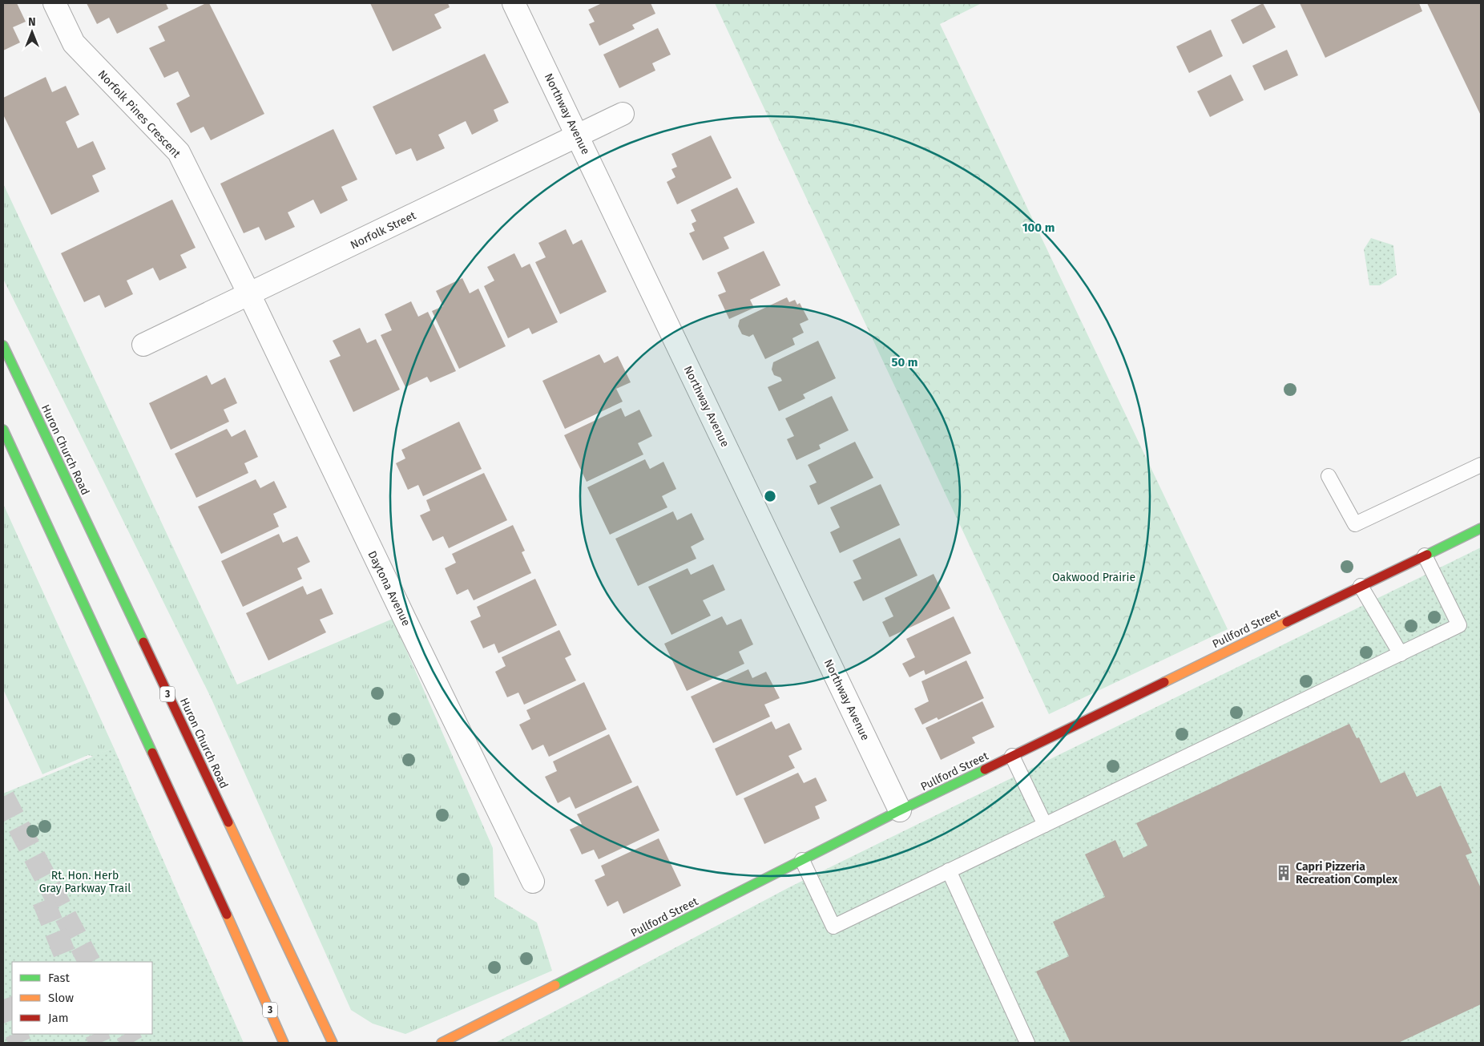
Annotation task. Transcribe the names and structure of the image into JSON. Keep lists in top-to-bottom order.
{
  "streets": {
    "main road": ["Huron Church Road", "Pullford Street", "3"],
    "street": [
      "Norfolk Pines Crescent",
      "Northway Avenue",
      "Norfolk Street",
      "Daytona Avenue"
    ]
  },
  "crossings": [
    ["Norfolk Pines Crescent", "Norfolk Street"],
    ["Norfolk Pines Crescent", "Daytona Avenue"],
    ["Northway Avenue", "Norfolk Street"],
    ["Northway Avenue", "Pullford Street"],
    ["Norfolk Street", "Daytona Avenue"]
  ],
  "parks": ["Oakwood Prairie", "Rt. Hon. Herb Gray Parkway Trail"],
  "places": {
    "building": ["Capri Pizzeria Recreation Complex"]
  },
  "legend": ["Fast", "Slow", "Jam"],
  "north": "top",
  "rings": ["100 m", "50 m"]
}
